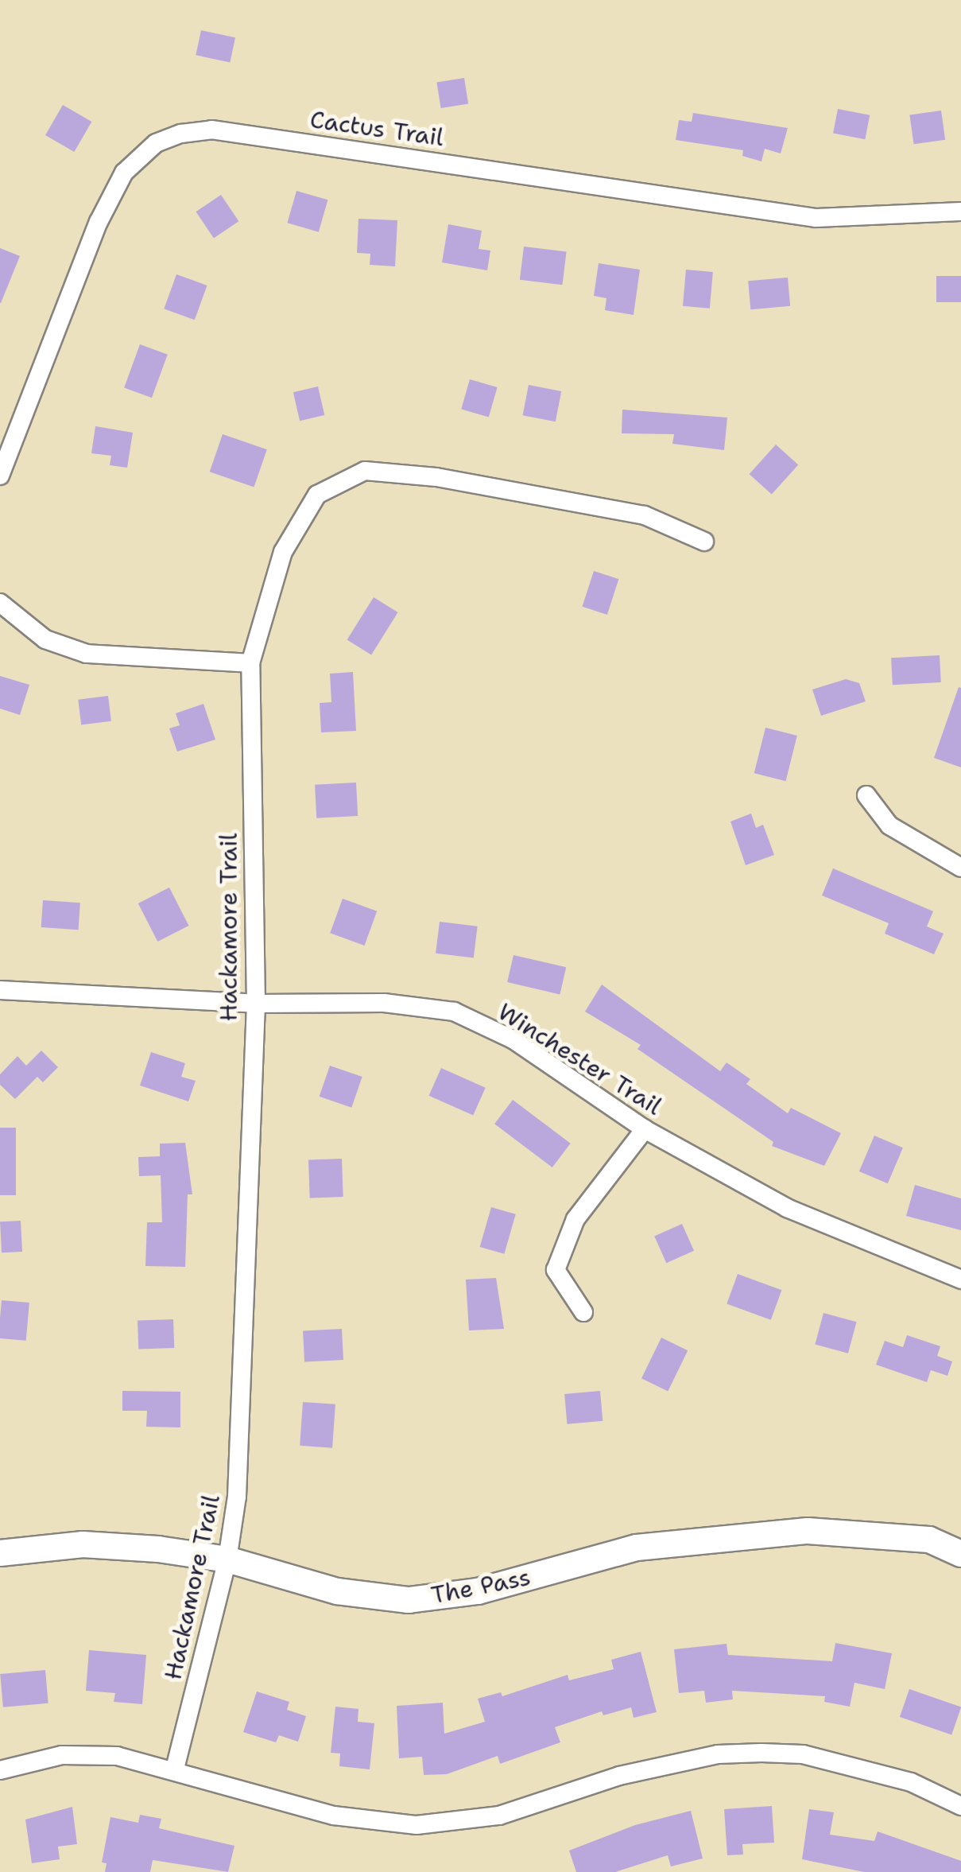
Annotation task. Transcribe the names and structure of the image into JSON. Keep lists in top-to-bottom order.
{
  "streets": {
    "street": [
      "Cactus Trail",
      "Hackamore Trail",
      "Winchester Trail",
      "The Pass"
    ]
  },
  "crossings": [
    ["Hackamore Trail", "Winchester Trail"],
    ["Hackamore Trail", "The Pass"]
  ]
}
